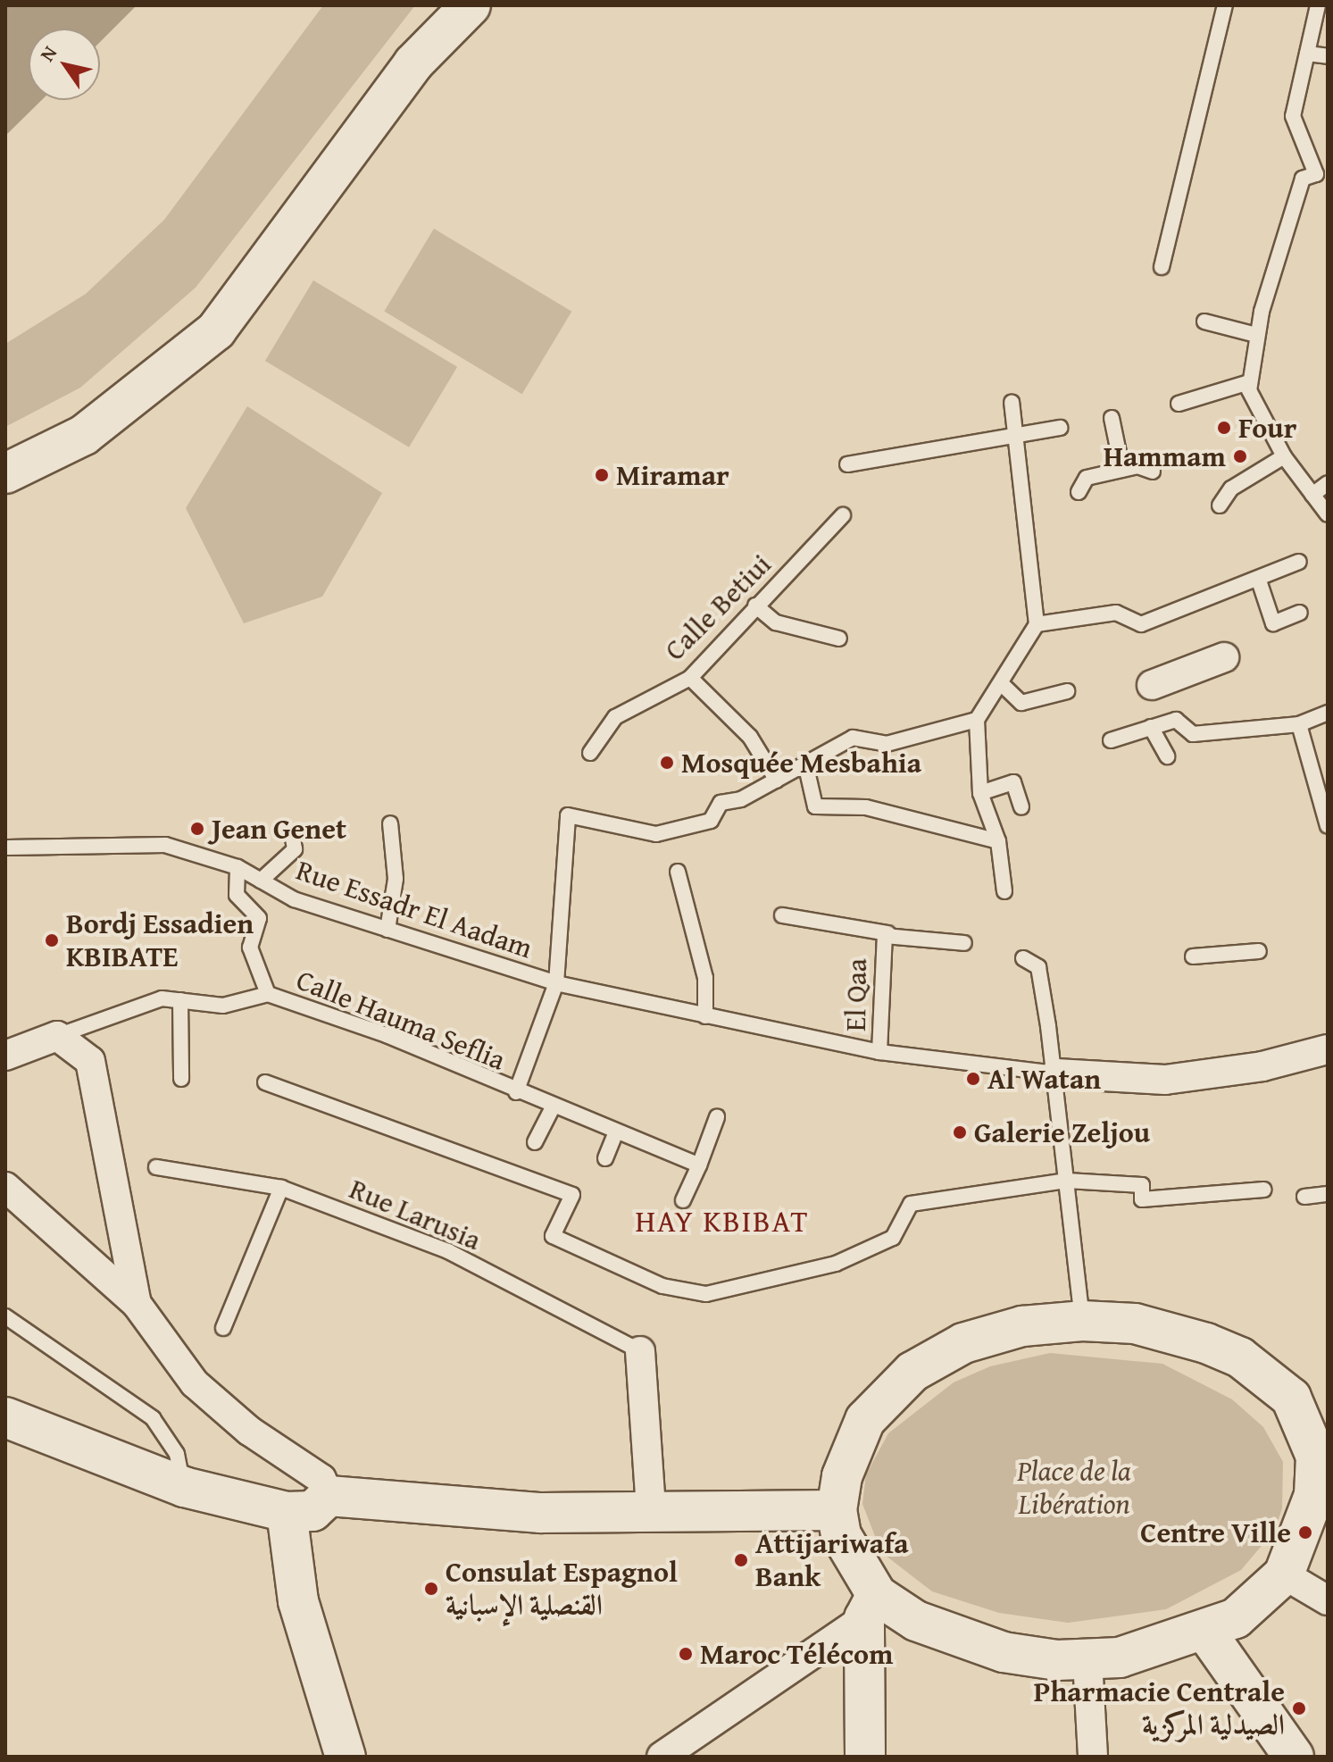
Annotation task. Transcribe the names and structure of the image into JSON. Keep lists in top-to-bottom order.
{
  "streets": {
    "lane": [
      "Calle Betiui",
      "Rue Essadr El Aadam",
      "El Qaa",
      "Calle Hauma Seflia",
      "Rue Larusia"
    ]
  },
  "crossings": [
    ["Rue Essadr El Aadam", "El Qaa"]
  ],
  "districts": ["HAY KBIBAT"],
  "parks": ["Place de la Libération"],
  "places": [
    "Four",
    "Hammam",
    "Miramar",
    "Mosquée Mesbahia",
    "Jean Genet",
    "Bordj Essadien KBIBATE",
    "Al Watan",
    "Galerie Zeljou",
    "Centre Ville",
    "Attijariwafa Bank",
    "Consulat Espagnol القنصلية الإسبانية",
    "Maroc Télécom",
    "Pharmacie Centrale الصيدلية المركزية"
  ],
  "north": "top left"
}
